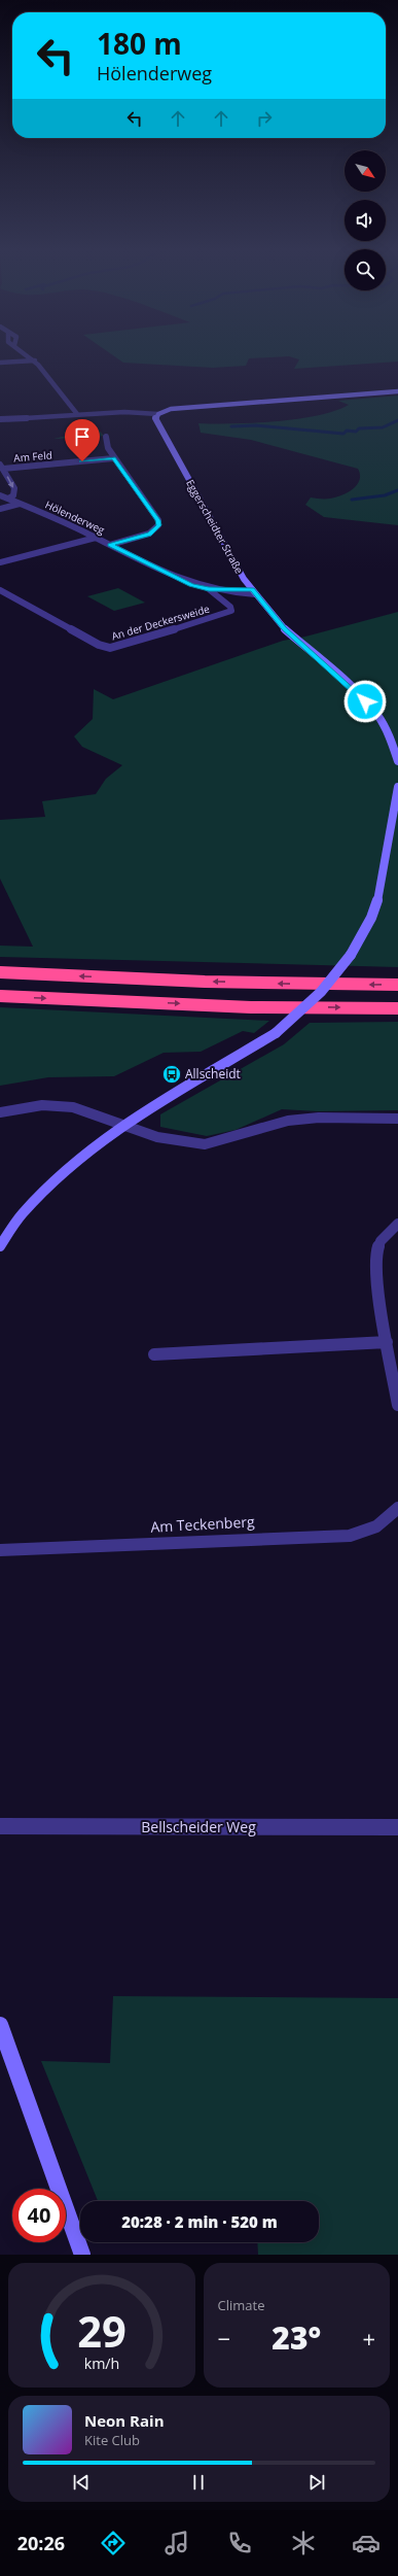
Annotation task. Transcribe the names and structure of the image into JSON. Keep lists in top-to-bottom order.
{
  "streets": {
    "street": [
      "Am Feld",
      "Hölenderweg",
      "Eggerscheidter Straße",
      "An der Deckersweide",
      "Am Teckenberg",
      "Bellscheider Weg"
    ]
  },
  "crossings": [
    ["Hölenderweg", "Eggerscheidter Straße"],
    ["Hölenderweg", "An der Deckersweide"]
  ],
  "places": {
    "bus stop": ["Allscheidt"]
  },
  "north": "bottom right",
  "page": {
    "turn": ["180 m", "Hölenderweg"],
    "limit": "40",
    "trip": "20:28 · 2 min · 520 m",
    "tile": "Climate",
    "heat": ["−", "23°", "+"],
    "song": ["Neon Rain", "Kite Club"],
    "tabs": "20:26",
    "gauge": ["29", "km/h"]
  }
}
